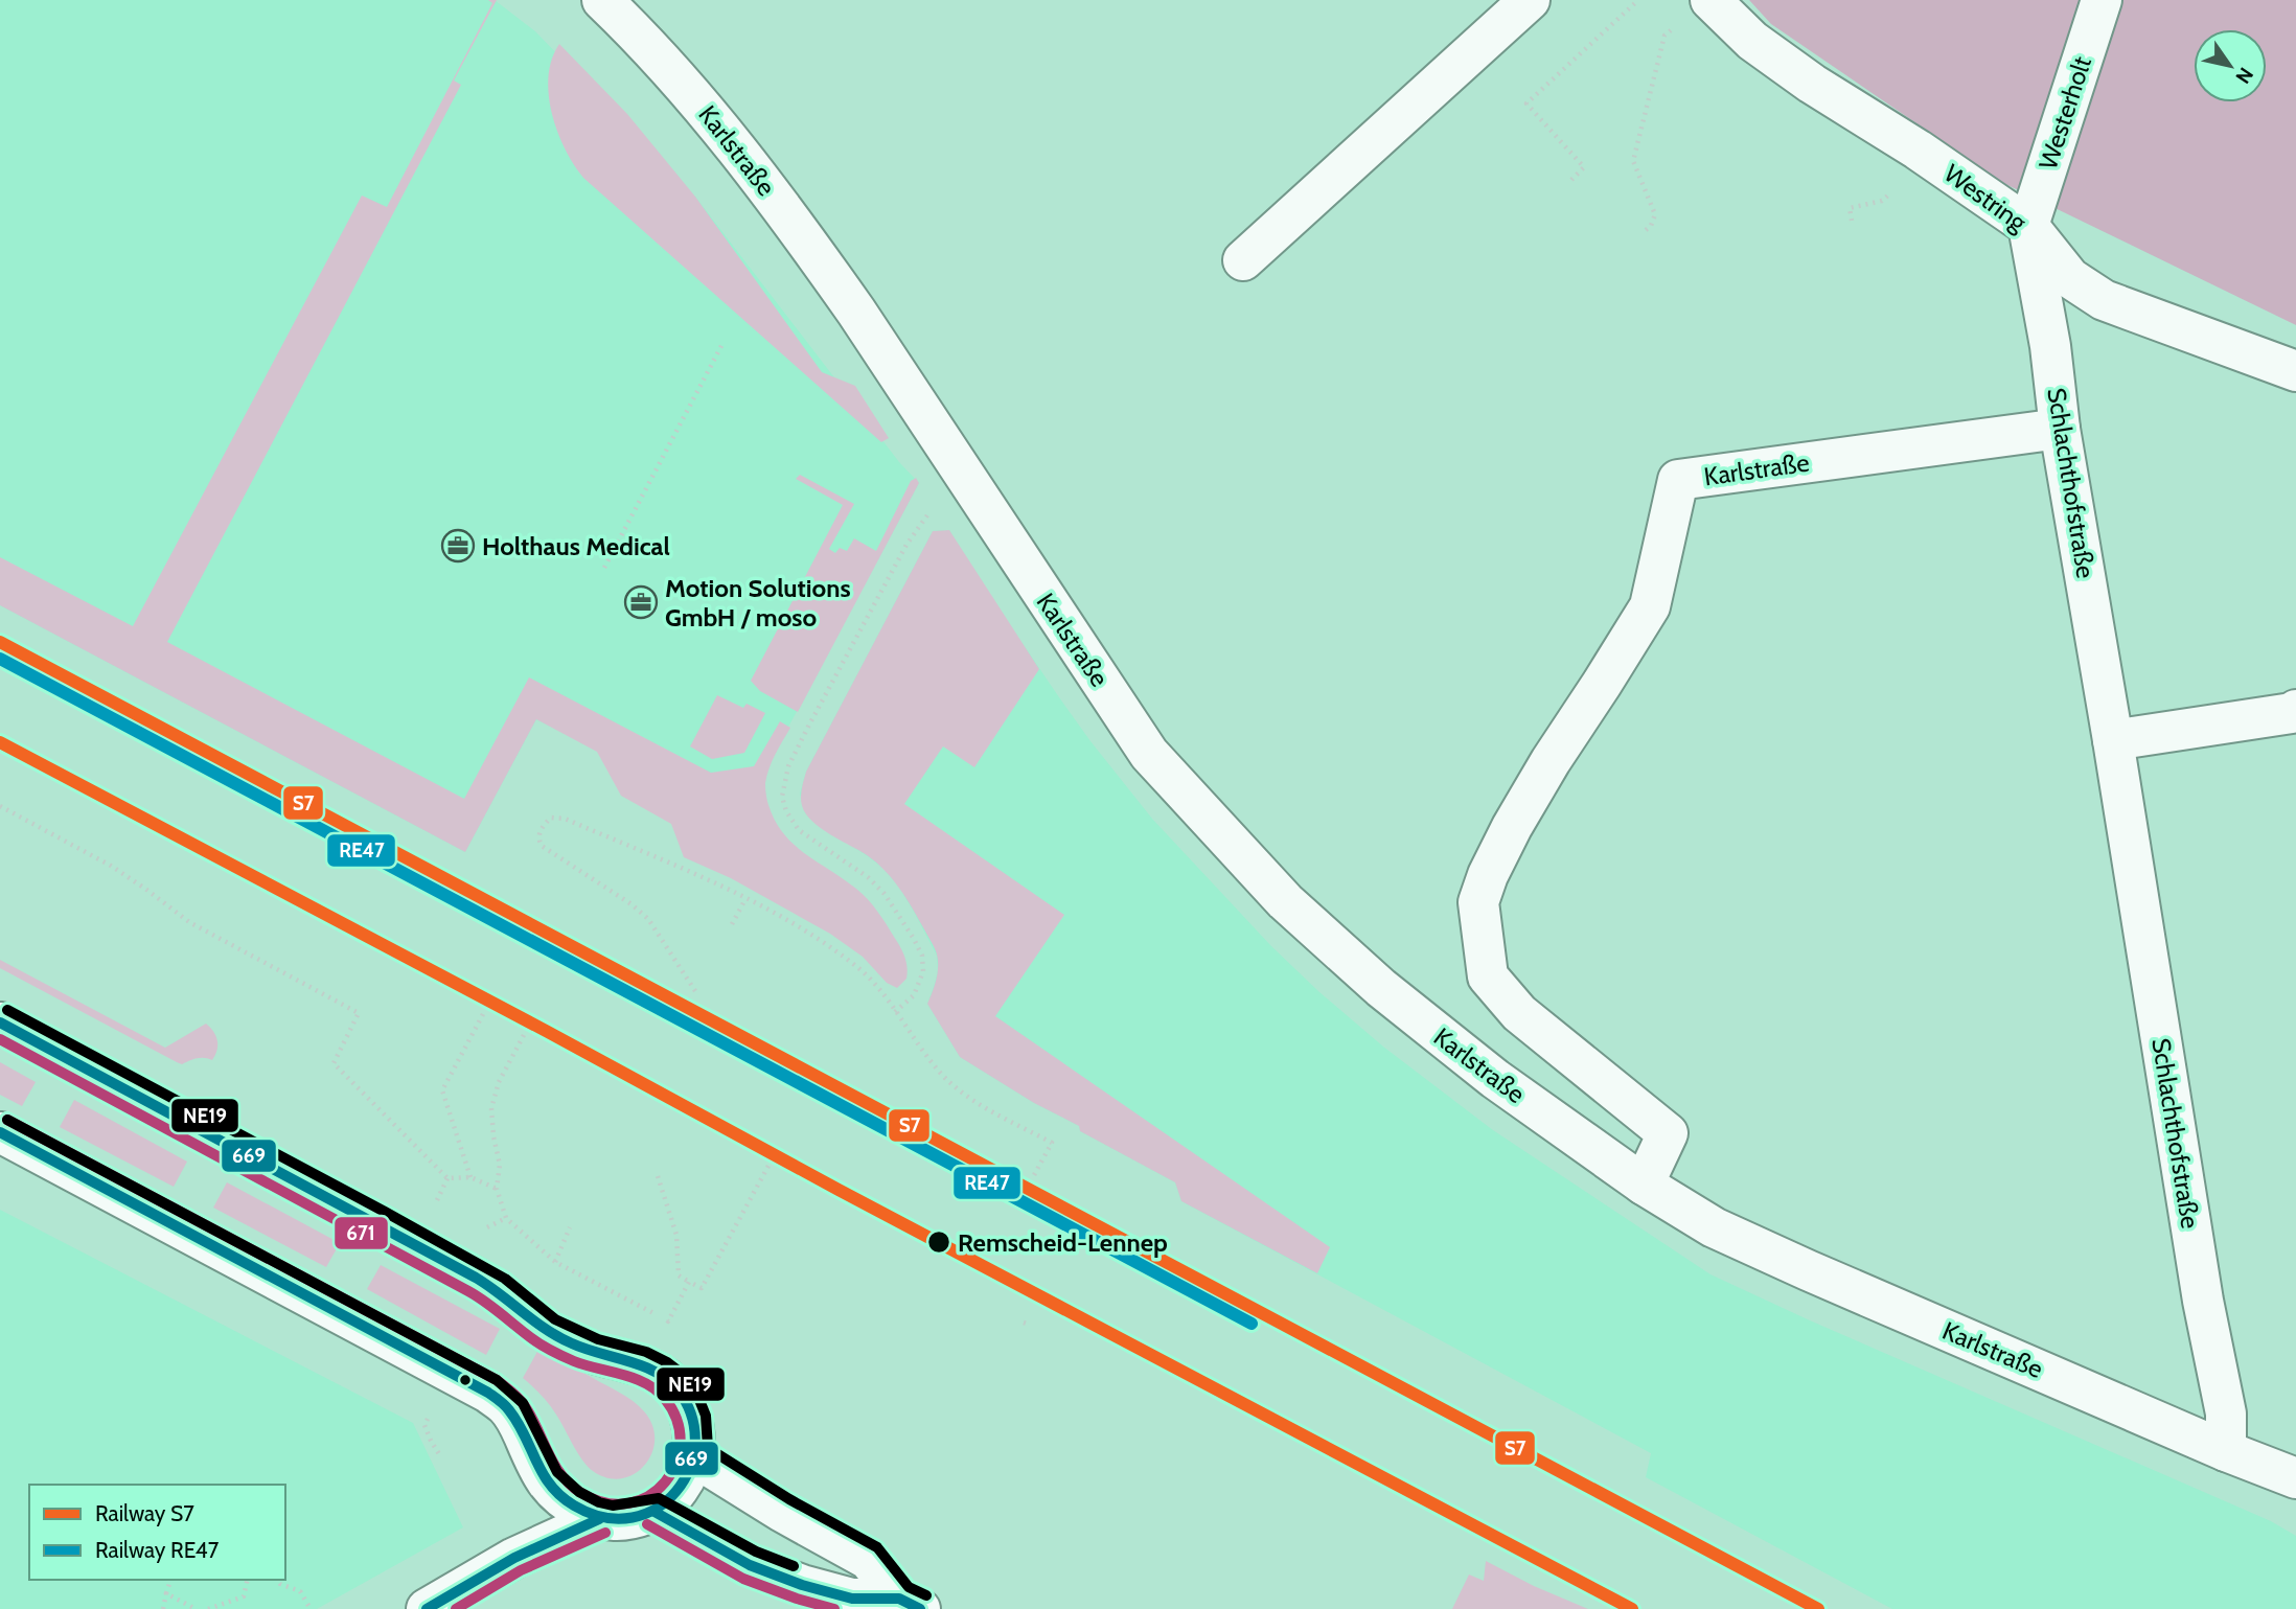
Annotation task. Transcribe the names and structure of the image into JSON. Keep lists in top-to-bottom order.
{
  "streets": {
    "street": [
      "Westerholt",
      "Karlstraße",
      "Westring",
      "Schlachthofstraße"
    ]
  },
  "crossings": [
    ["Westerholt", "Westring"],
    ["Westerholt", "Schlachthofstraße"],
    ["Karlstraße", "Schlachthofstraße"],
    ["Westring", "Schlachthofstraße"]
  ],
  "places": {
    "office": ["Holthaus Medical", "Motion Solutions GmbH / moso"],
    "other": ["Remscheid-Lennep"]
  },
  "lines": [
    "rail line S7",
    "rail line RE47",
    "transit line NE19",
    "transit line 669",
    "transit line 671"
  ],
  "legend": ["Railway S7", "Railway RE47"],
  "north": "bottom right"
}
